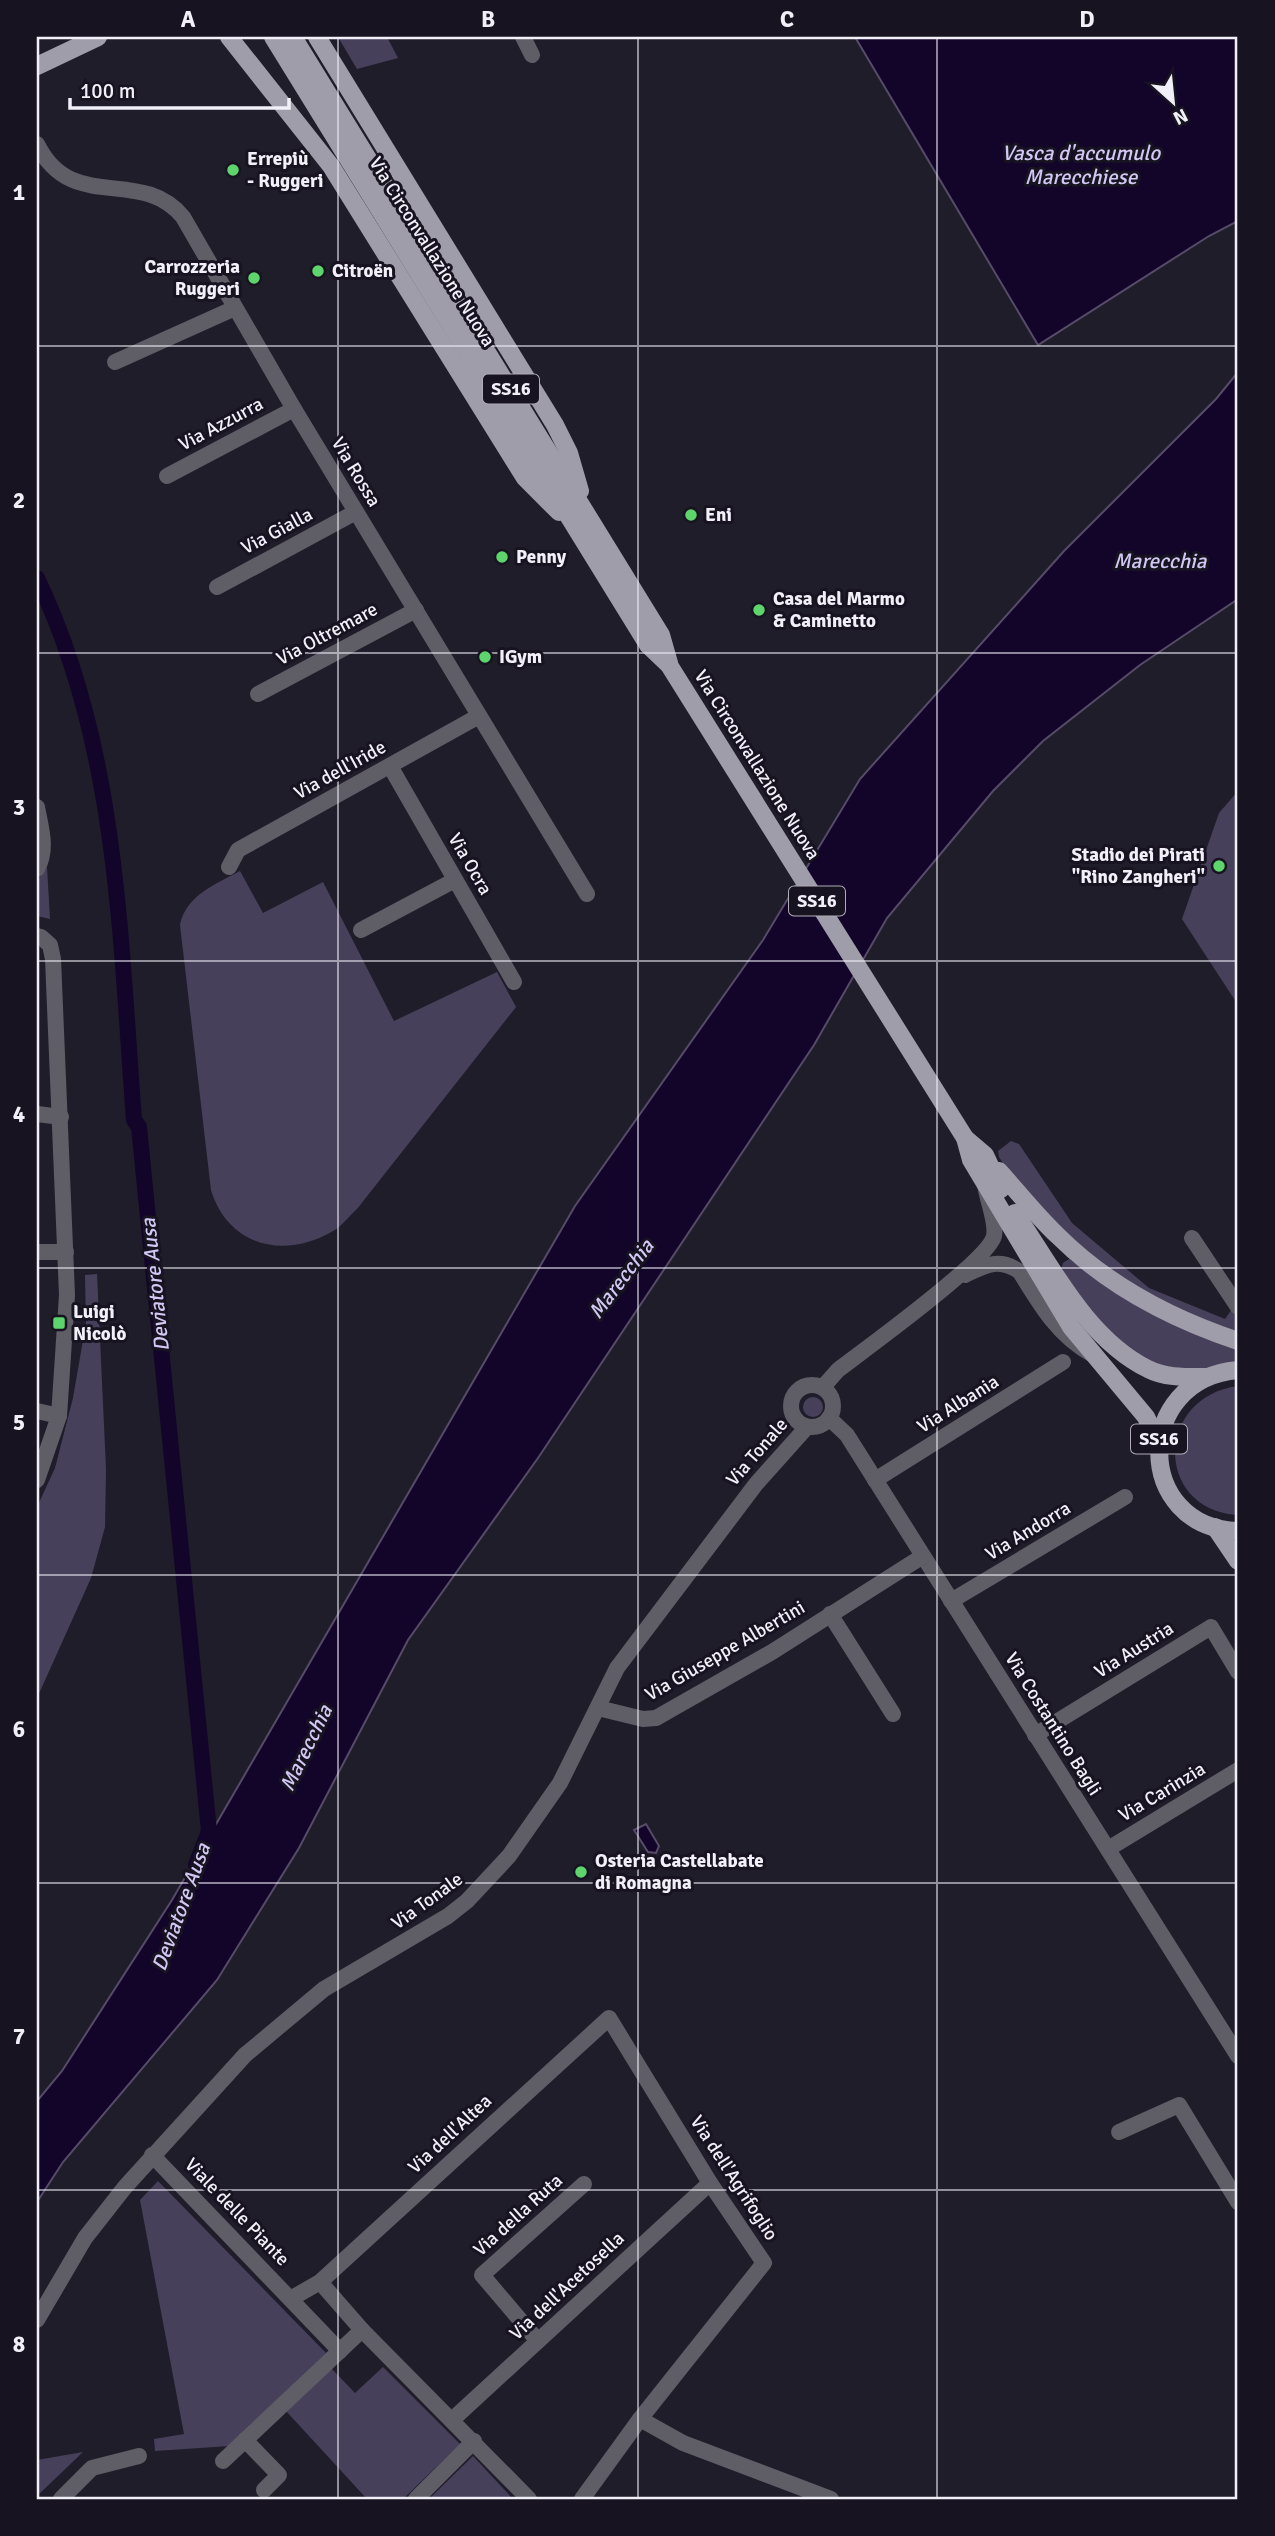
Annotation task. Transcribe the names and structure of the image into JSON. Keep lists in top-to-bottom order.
{
  "streets": {
    "main road": ["Via Circonvallazione Nuova", "SS16"],
    "street": [
      "Via Azzurra",
      "Via Rossa",
      "Via Gialla",
      "Via Oltremare",
      "Via dell'Iride",
      "Via Ocra",
      "Via Albania",
      "Via Tonale",
      "Via Andorra",
      "Via Austria",
      "Via Giuseppe Albertini",
      "Via Costantino Bagli",
      "Via Carinzia",
      "Via dell'Altea",
      "Via dell'Agrifoglio",
      "Viale delle Piante",
      "Via della Ruta",
      "Via dell'Acetosella"
    ]
  },
  "crossings": [
    ["Via Circonvallazione Nuova", "SS16"],
    ["Via Azzurra", "Via Rossa"],
    ["Via Rossa", "Via Gialla"],
    ["Via Rossa", "Via Oltremare"],
    ["Via Rossa", "Via dell'Iride"],
    ["Via dell'Iride", "Via Ocra"],
    ["Via Albania", "Via Costantino Bagli"],
    ["Via Tonale", "Via Giuseppe Albertini"],
    ["Via Tonale", "Via Costantino Bagli"],
    ["Via Tonale", "Viale delle Piante"],
    ["Via Andorra", "Via Costantino Bagli"],
    ["Via Austria", "Via Costantino Bagli"],
    ["Via Giuseppe Albertini", "Via Costantino Bagli"],
    ["Via Costantino Bagli", "Via Carinzia"],
    ["Via dell'Altea", "Via dell'Agrifoglio"],
    ["Via dell'Agrifoglio", "Via dell'Acetosella"],
    ["Via della Ruta", "Via dell'Acetosella"]
  ],
  "water": ["Vasca d'accumulo Marecchiese", "Marecchia", "Deviatore Ausa"],
  "places": {
    "other": [
      "Errepiù - Ruggeri",
      "Citroën",
      "Carrozzeria Ruggeri",
      "Eni",
      "Penny",
      "Casa del Marmo & Caminetto",
      "IGym",
      "Stadio dei Pirati \"Rino Zangheri\"",
      "Osteria Castellabate di Romagna"
    ],
    "transit": ["Luigi Nicolò"]
  },
  "scale_bar": "100 m",
  "north": "bottom right",
  "grid": {
    "columns": [
      "A",
      "B",
      "C",
      "D"
    ],
    "rows": [
      "1",
      "2",
      "3",
      "4",
      "5",
      "6",
      "7",
      "8"
    ]
  }
}
